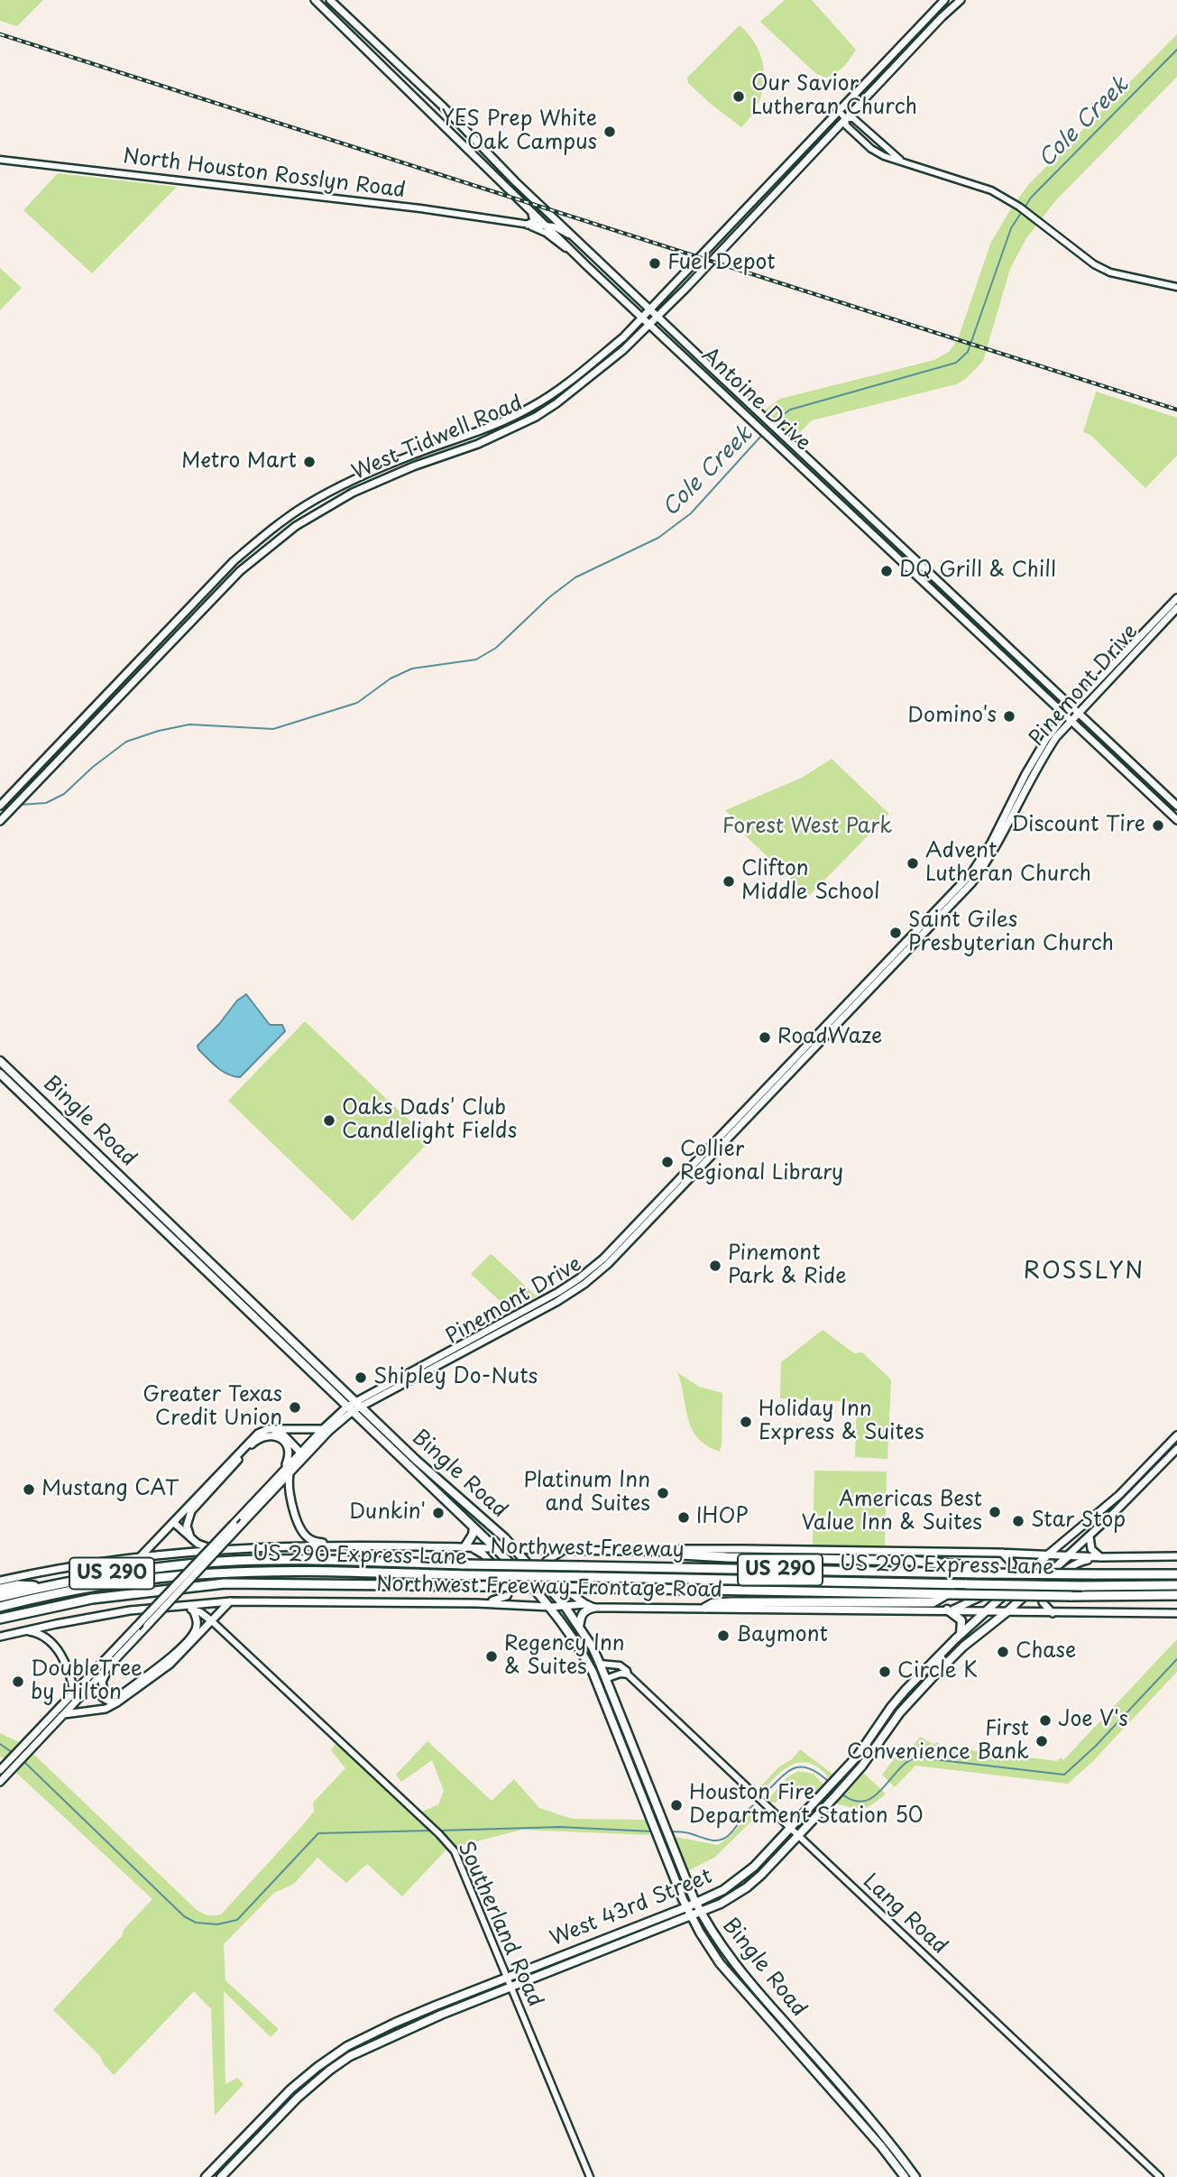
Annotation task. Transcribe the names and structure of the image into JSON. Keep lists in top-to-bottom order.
{
  "streets": {
    "highway": ["Northwest Freeway", "US 290 Express Lane", "US 290"],
    "main road": [
      "Antoine Drive",
      "West Tidwell Road",
      "Pinemont Drive",
      "Bingle Road",
      "Northwest Freeway Frontage Road",
      "West 43rd Street"
    ],
    "street": ["North Houston Rosslyn Road", "Lang Road", "Southerland Road"]
  },
  "crossings": [
    ["North Houston Rosslyn Road", "Antoine Drive"],
    ["Antoine Drive", "West Tidwell Road"],
    ["Antoine Drive", "Pinemont Drive"],
    ["Pinemont Drive", "Bingle Road"],
    ["Bingle Road", "Northwest Freeway Frontage Road"],
    ["Bingle Road", "West 43rd Street"],
    ["Bingle Road", "Lang Road"],
    ["Northwest Freeway Frontage Road", "West 43rd Street"],
    ["West 43rd Street", "Lang Road"],
    ["West 43rd Street", "Southerland Road"]
  ],
  "districts": ["ROSSLYN"],
  "water": ["Cole Creek"],
  "parks": ["Forest West Park"],
  "places": [
    "Our Savior Lutheran Church",
    "YES Prep White Oak Campus",
    "Fuel Depot",
    "Metro Mart",
    "DQ Grill & Chill",
    "Domino's",
    "Discount Tire",
    "Advent Lutheran Church",
    "Clifton Middle School",
    "Saint Giles Presbyterian Church",
    "RoadWaze",
    "Oaks Dads' Club Candlelight Fields",
    "Collier Regional Library",
    "Pinemont Park & Ride",
    "Shipley Do-Nuts",
    "Greater Texas Credit Union",
    "Holiday Inn Express & Suites",
    "Mustang CAT",
    "Platinum Inn and Suites",
    "Americas Best Value Inn & Suites",
    "Dunkin'",
    "IHOP",
    "Star Stop",
    "Baymont",
    "Chase",
    "Regency Inn & Suites",
    "Circle K",
    "DoubleTree by Hilton",
    "Joe V's",
    "First Convenience Bank",
    "Houston Fire Department Station 50"
  ]
}
